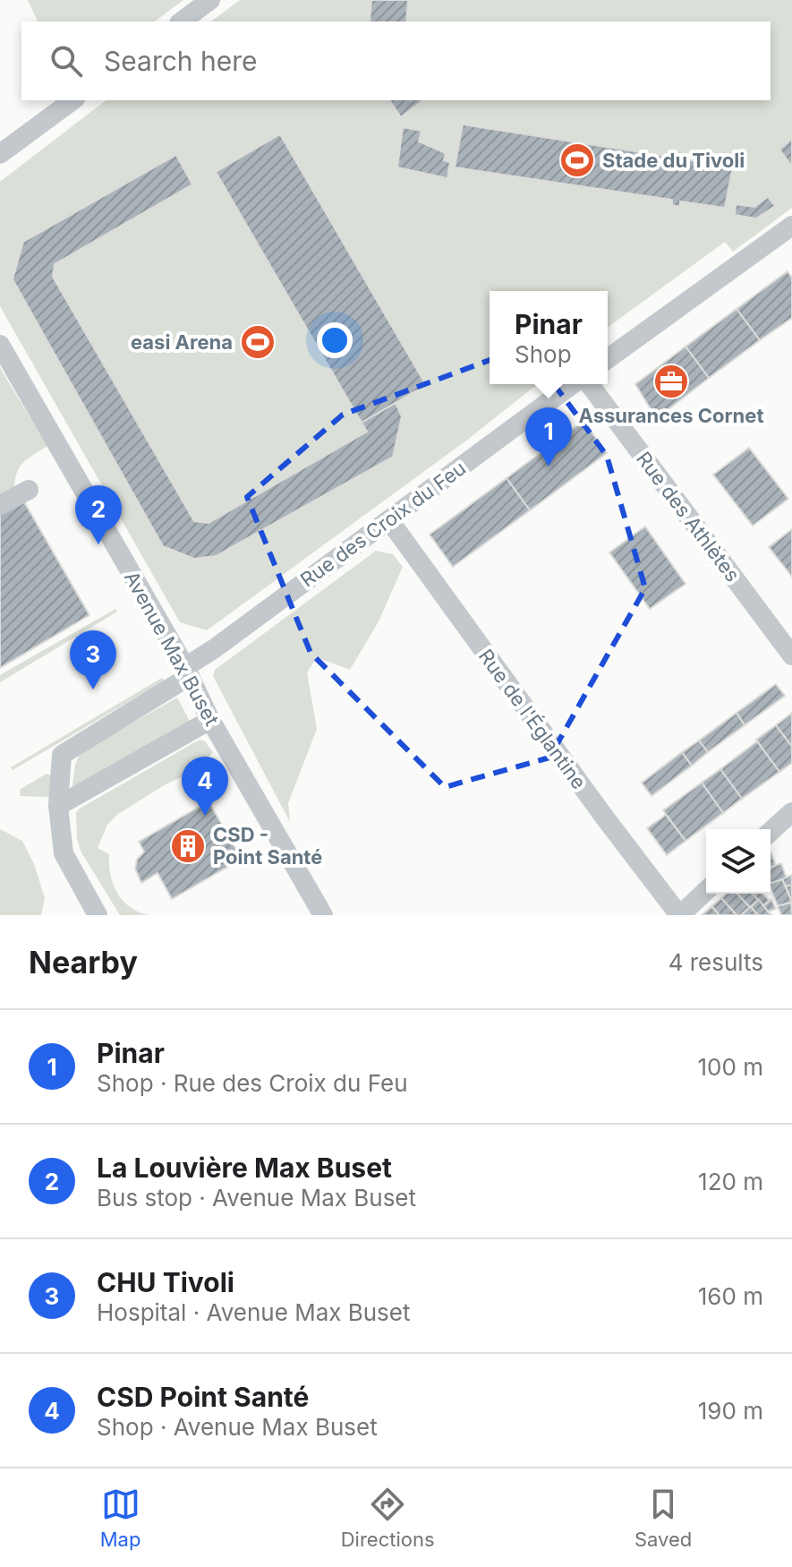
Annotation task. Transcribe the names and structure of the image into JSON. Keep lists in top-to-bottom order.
{
  "streets": {
    "street": [
      "Rue des Athlètes",
      "Rue des Croix du Feu",
      "Avenue Max Buset",
      "Rue de l'Églantine"
    ]
  },
  "crossings": [
    ["Rue des Croix du Feu", "Avenue Max Buset"],
    ["Rue des Croix du Feu", "Rue de l'Églantine"]
  ],
  "places": {
    "sports": ["Stade du Tivoli", "easi Arena"],
    "office": ["Assurances Cornet"],
    "building": ["CSD - Point Santé"]
  },
  "page": {
    "search": "Search here",
    "popup": ["Pinar", "Shop"],
    "pins": [
      "1",
      "2",
      "3",
      "4"
    ],
    "heading": ["Nearby", "4 results"],
    "list": [
      {
        "mark": "1",
        "name": "Pinar",
        "note": "Shop · Rue des Croix du Feu",
        "value": "100 m"
      },
      {
        "mark": "2",
        "name": "La Louvière Max Buset",
        "note": "Bus stop · Avenue Max Buset",
        "value": "120 m"
      },
      {
        "mark": "3",
        "name": "CHU Tivoli",
        "note": "Hospital · Avenue Max Buset",
        "value": "160 m"
      },
      {
        "mark": "4",
        "name": "CSD Point Santé",
        "note": "Shop · Avenue Max Buset",
        "value": "190 m"
      }
    ],
    "nav": ["Map", "Directions", "Saved"]
  }
}
